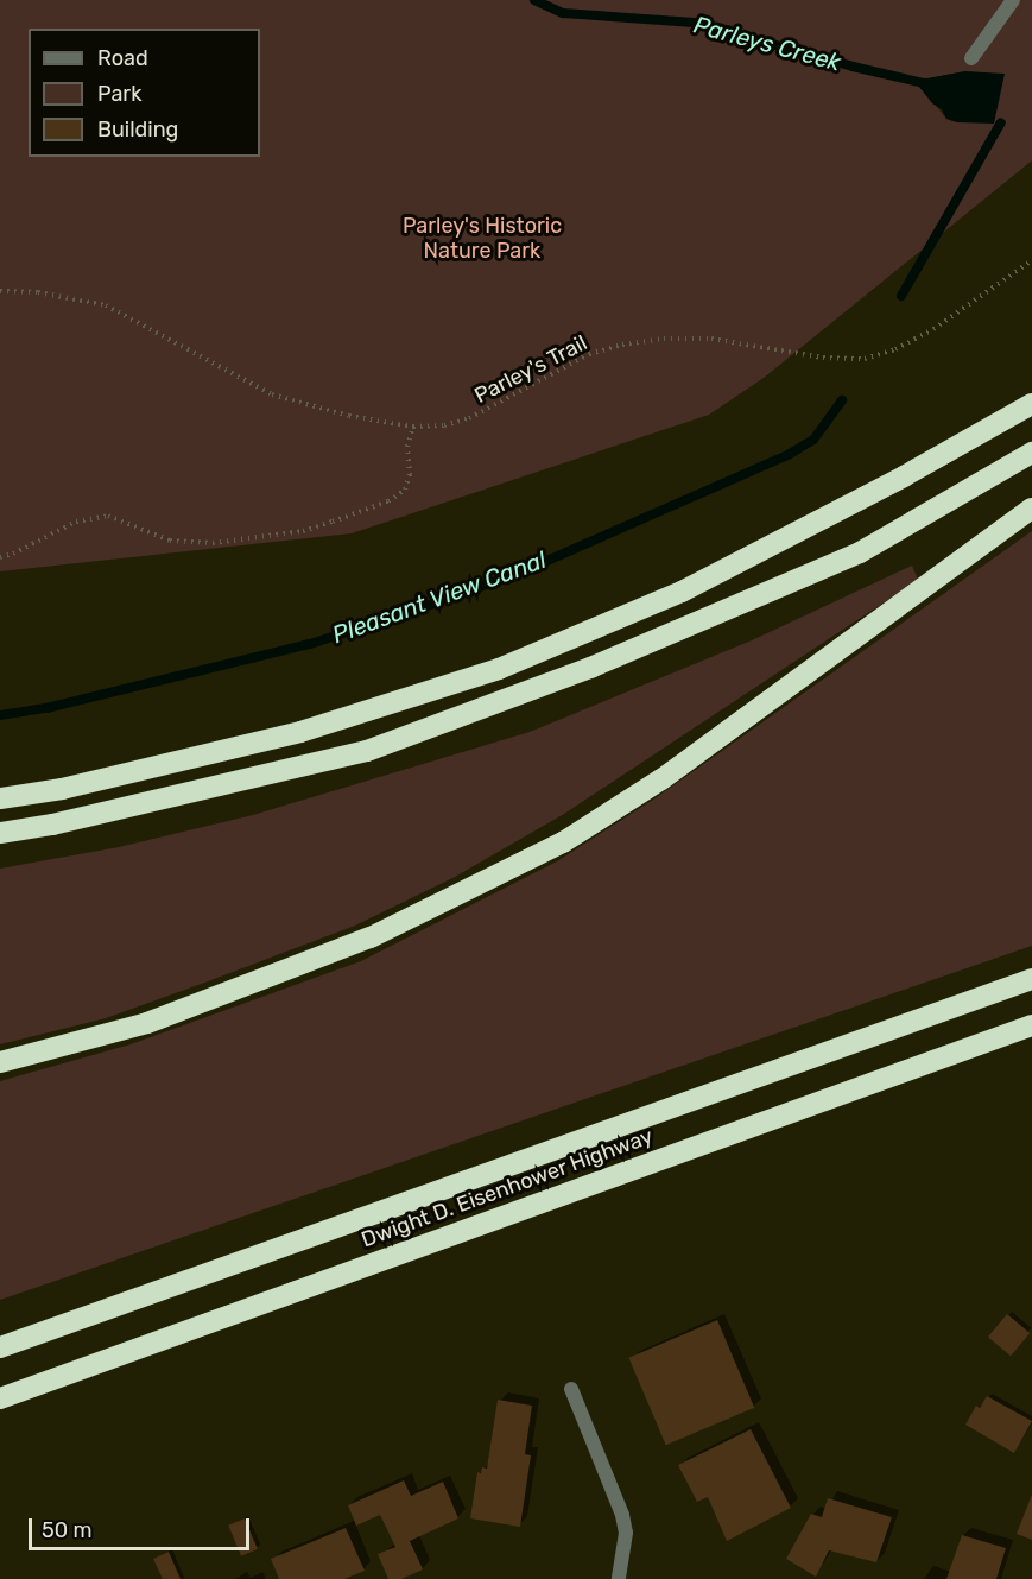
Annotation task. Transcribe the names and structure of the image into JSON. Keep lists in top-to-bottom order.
{
  "streets": {
    "highway": ["Dwight D. Eisenhower Highway"],
    "path": ["Parley's Trail"]
  },
  "water": ["Parleys Creek", "Pleasant View Canal"],
  "parks": ["Parley's Historic Nature Park"],
  "legend": ["Road", "Park", "Building"],
  "scale_bar": "50 m"
}
